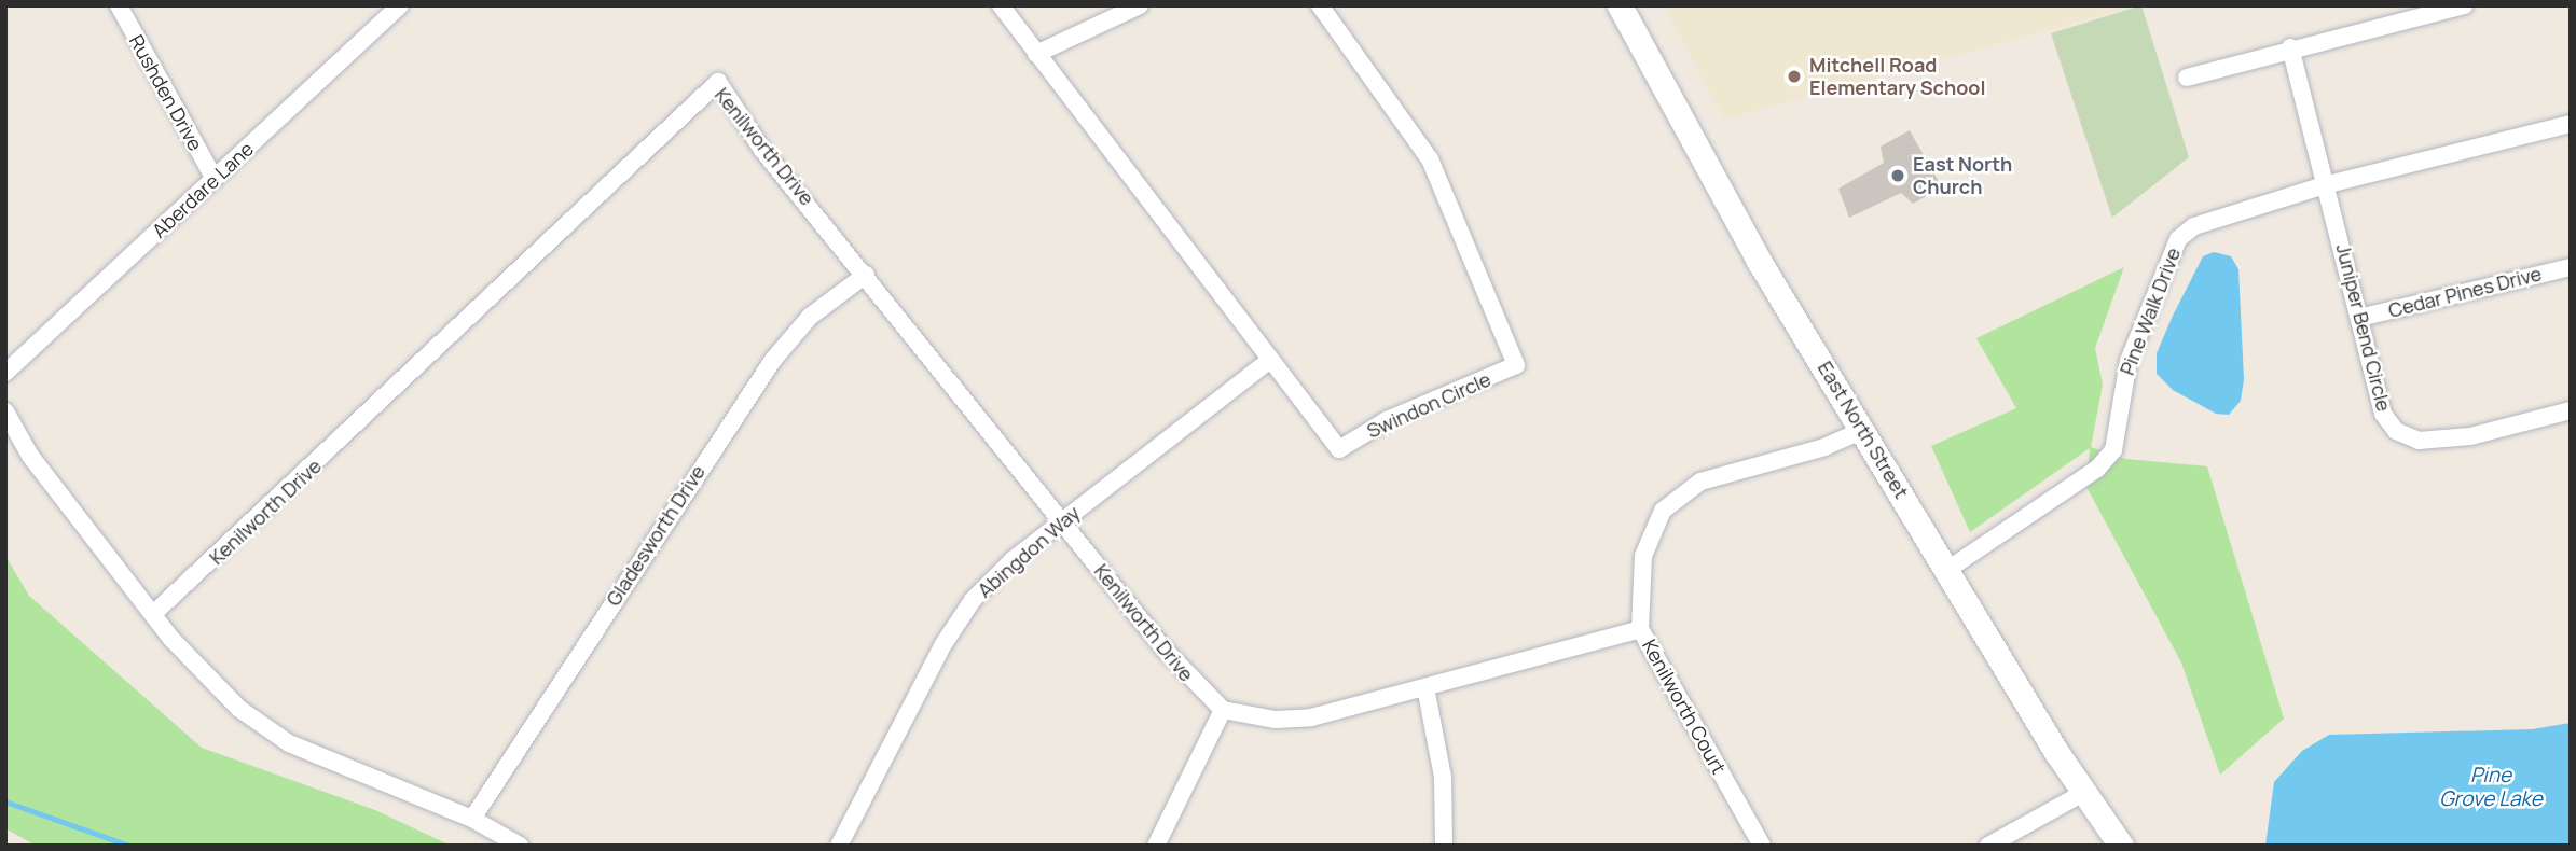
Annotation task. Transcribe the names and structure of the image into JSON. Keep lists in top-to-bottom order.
{
  "streets": {
    "main road": ["East North Street"],
    "street": [
      "Rushden Drive",
      "Kenilworth Drive",
      "Aberdare Lane",
      "Cedar Pines Drive",
      "Pine Walk Drive",
      "Juniper Bend Circle",
      "Swindon Circle",
      "Gladesworth Drive",
      "Abingdon Way",
      "Kenilworth Court"
    ]
  },
  "crossings": [
    ["Rushden Drive", "Aberdare Lane"],
    ["Kenilworth Drive", "Gladesworth Drive"],
    ["Kenilworth Drive", "Abingdon Way"],
    ["Cedar Pines Drive", "Juniper Bend Circle"],
    ["Pine Walk Drive", "Juniper Bend Circle"],
    ["Pine Walk Drive", "East North Street"],
    ["Swindon Circle", "Abingdon Way"],
    ["East North Street", "Kenilworth Court"]
  ],
  "water": ["Pine Grove Lake"],
  "places": ["Mitchell Road Elementary School", "East North Church"]
}
